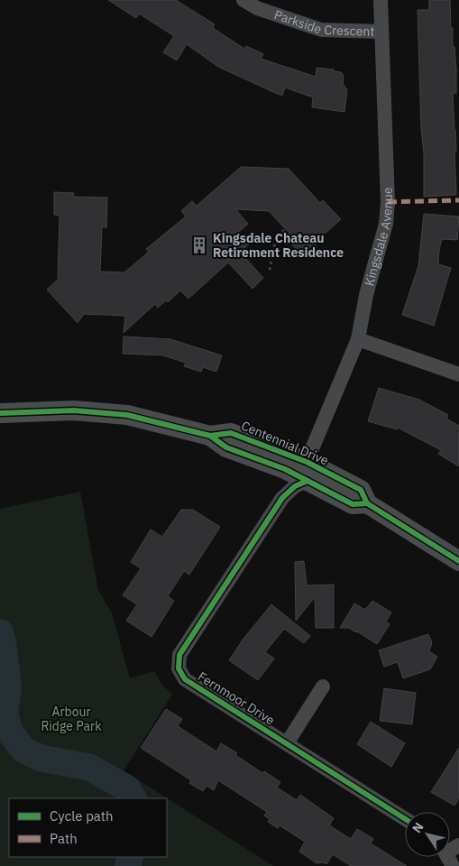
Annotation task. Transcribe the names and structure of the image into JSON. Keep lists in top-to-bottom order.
{
  "streets": {
    "main road": ["Centennial Drive"],
    "street": ["Parkside Crescent", "Kingsdale Avenue", "Fernmoor Drive"]
  },
  "crossings": [
    ["Parkside Crescent", "Kingsdale Avenue"],
    ["Kingsdale Avenue", "Centennial Drive"],
    ["Kingsdale Avenue", "Fernmoor Drive"],
    ["Centennial Drive", "Fernmoor Drive"]
  ],
  "parks": ["Arbour Ridge Park"],
  "places": {
    "building": ["Kingsdale Chateau Retirement Residence"]
  },
  "legend": ["Cycle path", "Path"],
  "north": "top left"
}
